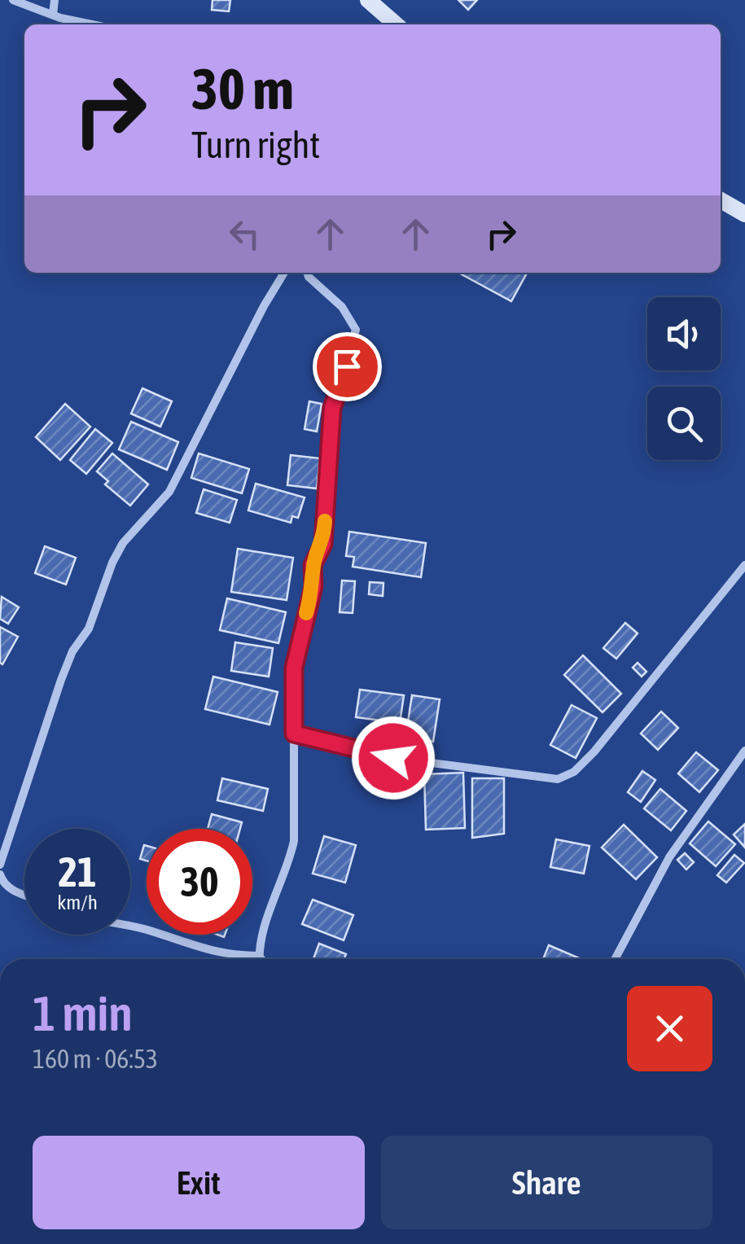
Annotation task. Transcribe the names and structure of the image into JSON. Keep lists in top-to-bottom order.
{
  "page": {
    "turn": ["30 m", "Turn right"],
    "speed": "21 km/h",
    "limit": "30",
    "heading": ["1 min", "160 m · 06:53"],
    "buttons": ["Exit", "Share"]
  }
}
